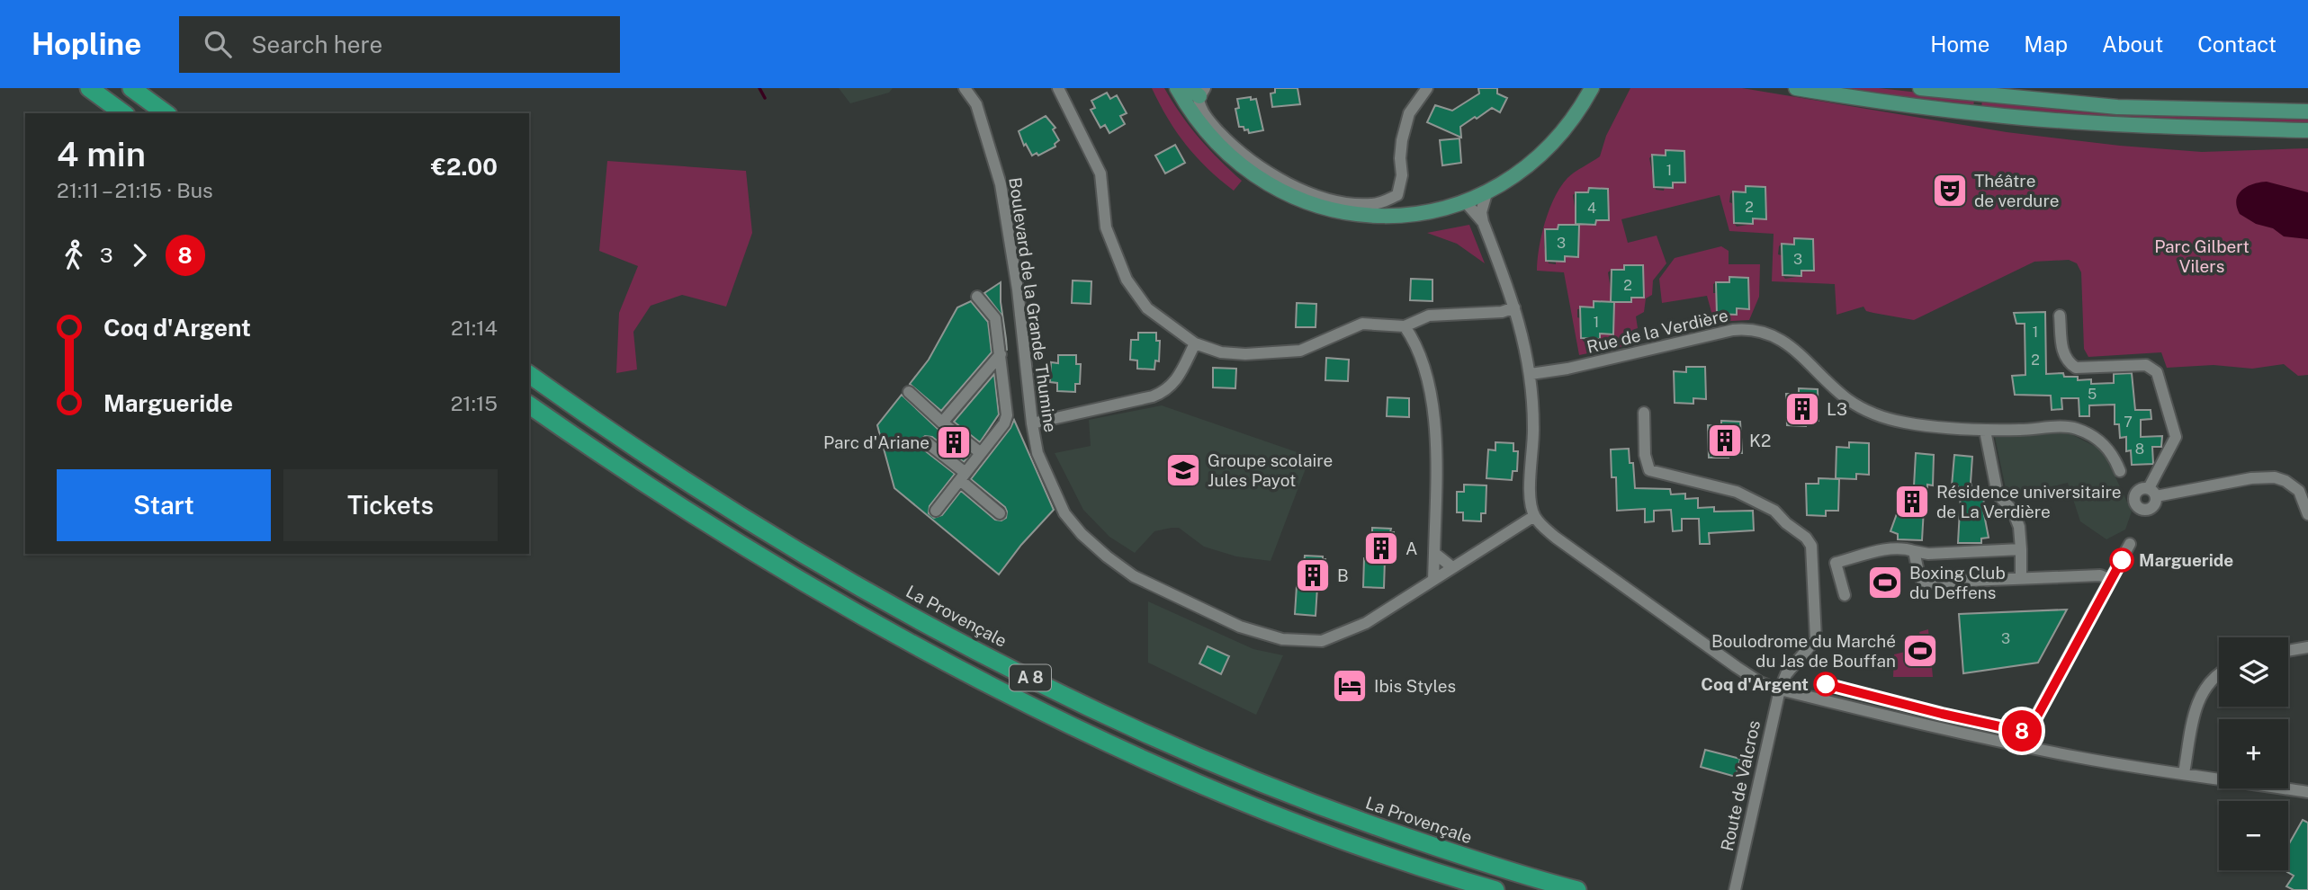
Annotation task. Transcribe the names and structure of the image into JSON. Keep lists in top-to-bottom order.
{
  "streets": {
    "highway": ["La Provençale", "A 8"],
    "street": ["Boulevard de la Grande Thumine", "Rue de la Verdière", "Route de Valcros"]
  },
  "parks": ["Parc Gilbert Vilers"],
  "places": {
    "theatre": ["Théâtre de verdure"],
    "building": [
      "L3",
      "K2",
      "Parc d'Ariane",
      "Résidence universitaire de La Verdière",
      "A",
      "B"
    ],
    "school or university": ["Groupe scolaire Jules Payot"],
    "other": ["Margueride", "Coq d'Argent"],
    "sports": ["Boxing Club du Deffens", "Boulodrome du Marché du Jas de Bouffan"],
    "hotel": ["Ibis Styles"]
  },
  "lines": ["bus line 8"],
  "house_numbers": [
    "1",
    "2",
    "4",
    "3",
    "3",
    "2",
    "1",
    "1",
    "2",
    "5",
    "7",
    "8",
    "3"
  ],
  "page": {
    "header": "Hopline",
    "search": "Search here",
    "nav": [
      "Home",
      "Map",
      "About",
      "Contact"
    ],
    "on_map": "8",
    "heading": ["4 min", "21:11 – 21:15 · Bus", "€2.00"],
    "legs": ["3", "8"],
    "list": [
      {
        "name": "Coq d'Argent",
        "value": "21:14"
      },
      {
        "name": "Margueride",
        "value": "21:15"
      }
    ],
    "buttons": ["Start", "Tickets"],
    "map_buttons": ["+", "−"]
  }
}
